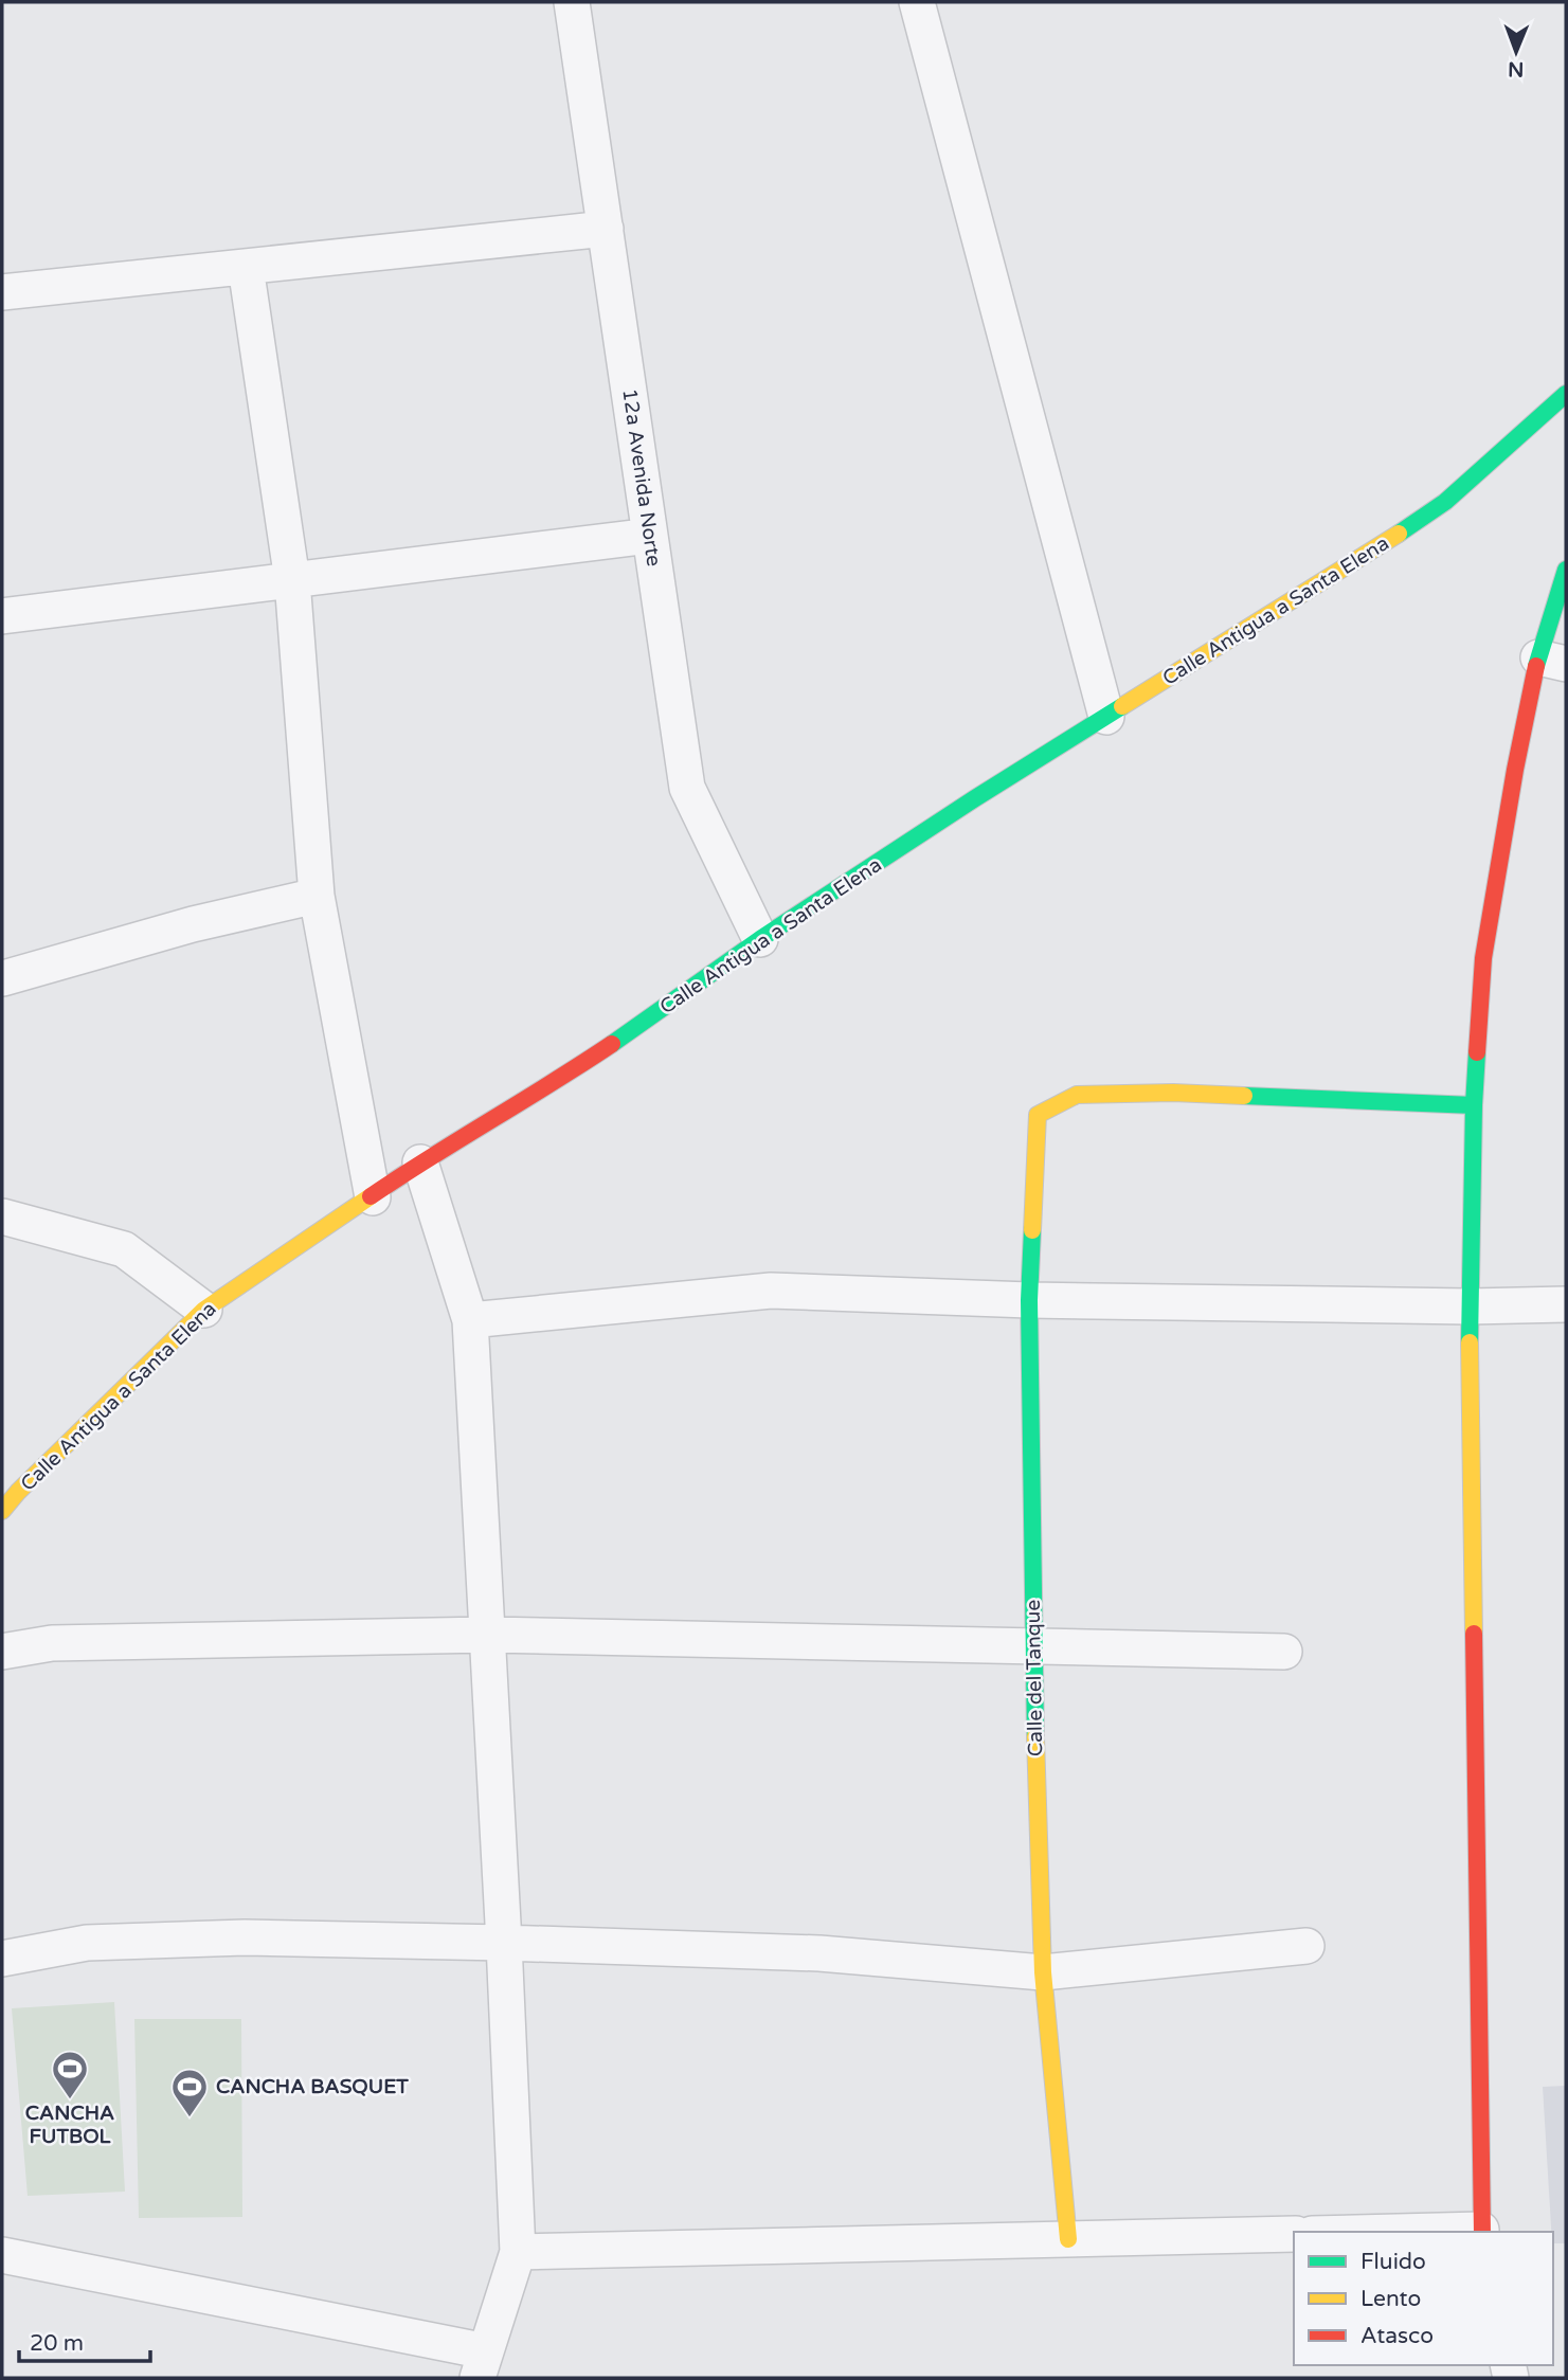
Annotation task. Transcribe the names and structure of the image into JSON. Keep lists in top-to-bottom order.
{
  "streets": {
    "street": ["12a Avenida Norte", "Calle Antigua a Santa Elena", "Calle del Tanque"]
  },
  "crossings": [
    ["12a Avenida Norte", "Calle Antigua a Santa Elena"]
  ],
  "places": {
    "sports": ["CANCHA FUTBOL", "CANCHA BASQUET"]
  },
  "legend": ["Fluido", "Lento", "Atasco"],
  "scale_bar": "20 m",
  "north": "bottom"
}
